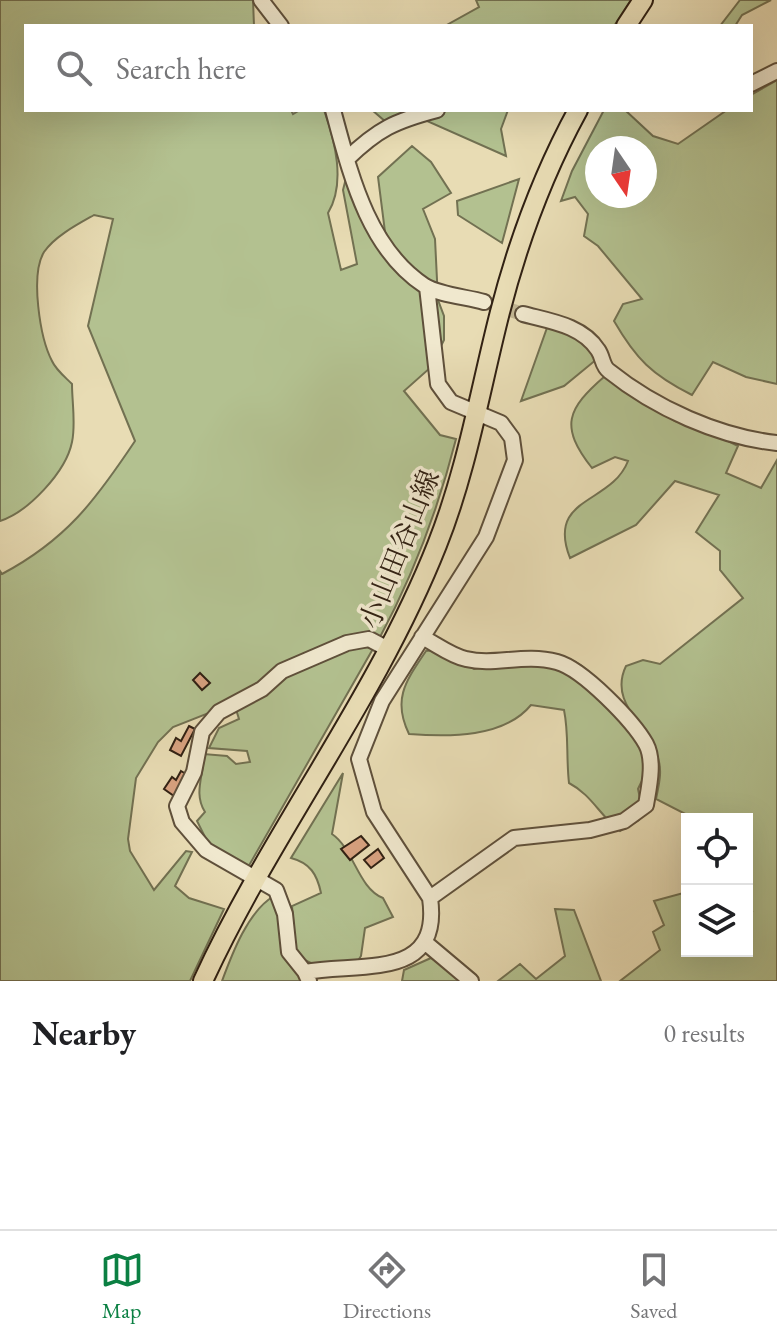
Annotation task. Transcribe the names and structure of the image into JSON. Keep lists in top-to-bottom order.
{
  "streets": {
    "main road": ["小山田谷山線"]
  },
  "north": "bottom",
  "page": {
    "search": "Search here",
    "heading": ["Nearby", "0 results"],
    "nav": ["Map", "Directions", "Saved"]
  }
}
